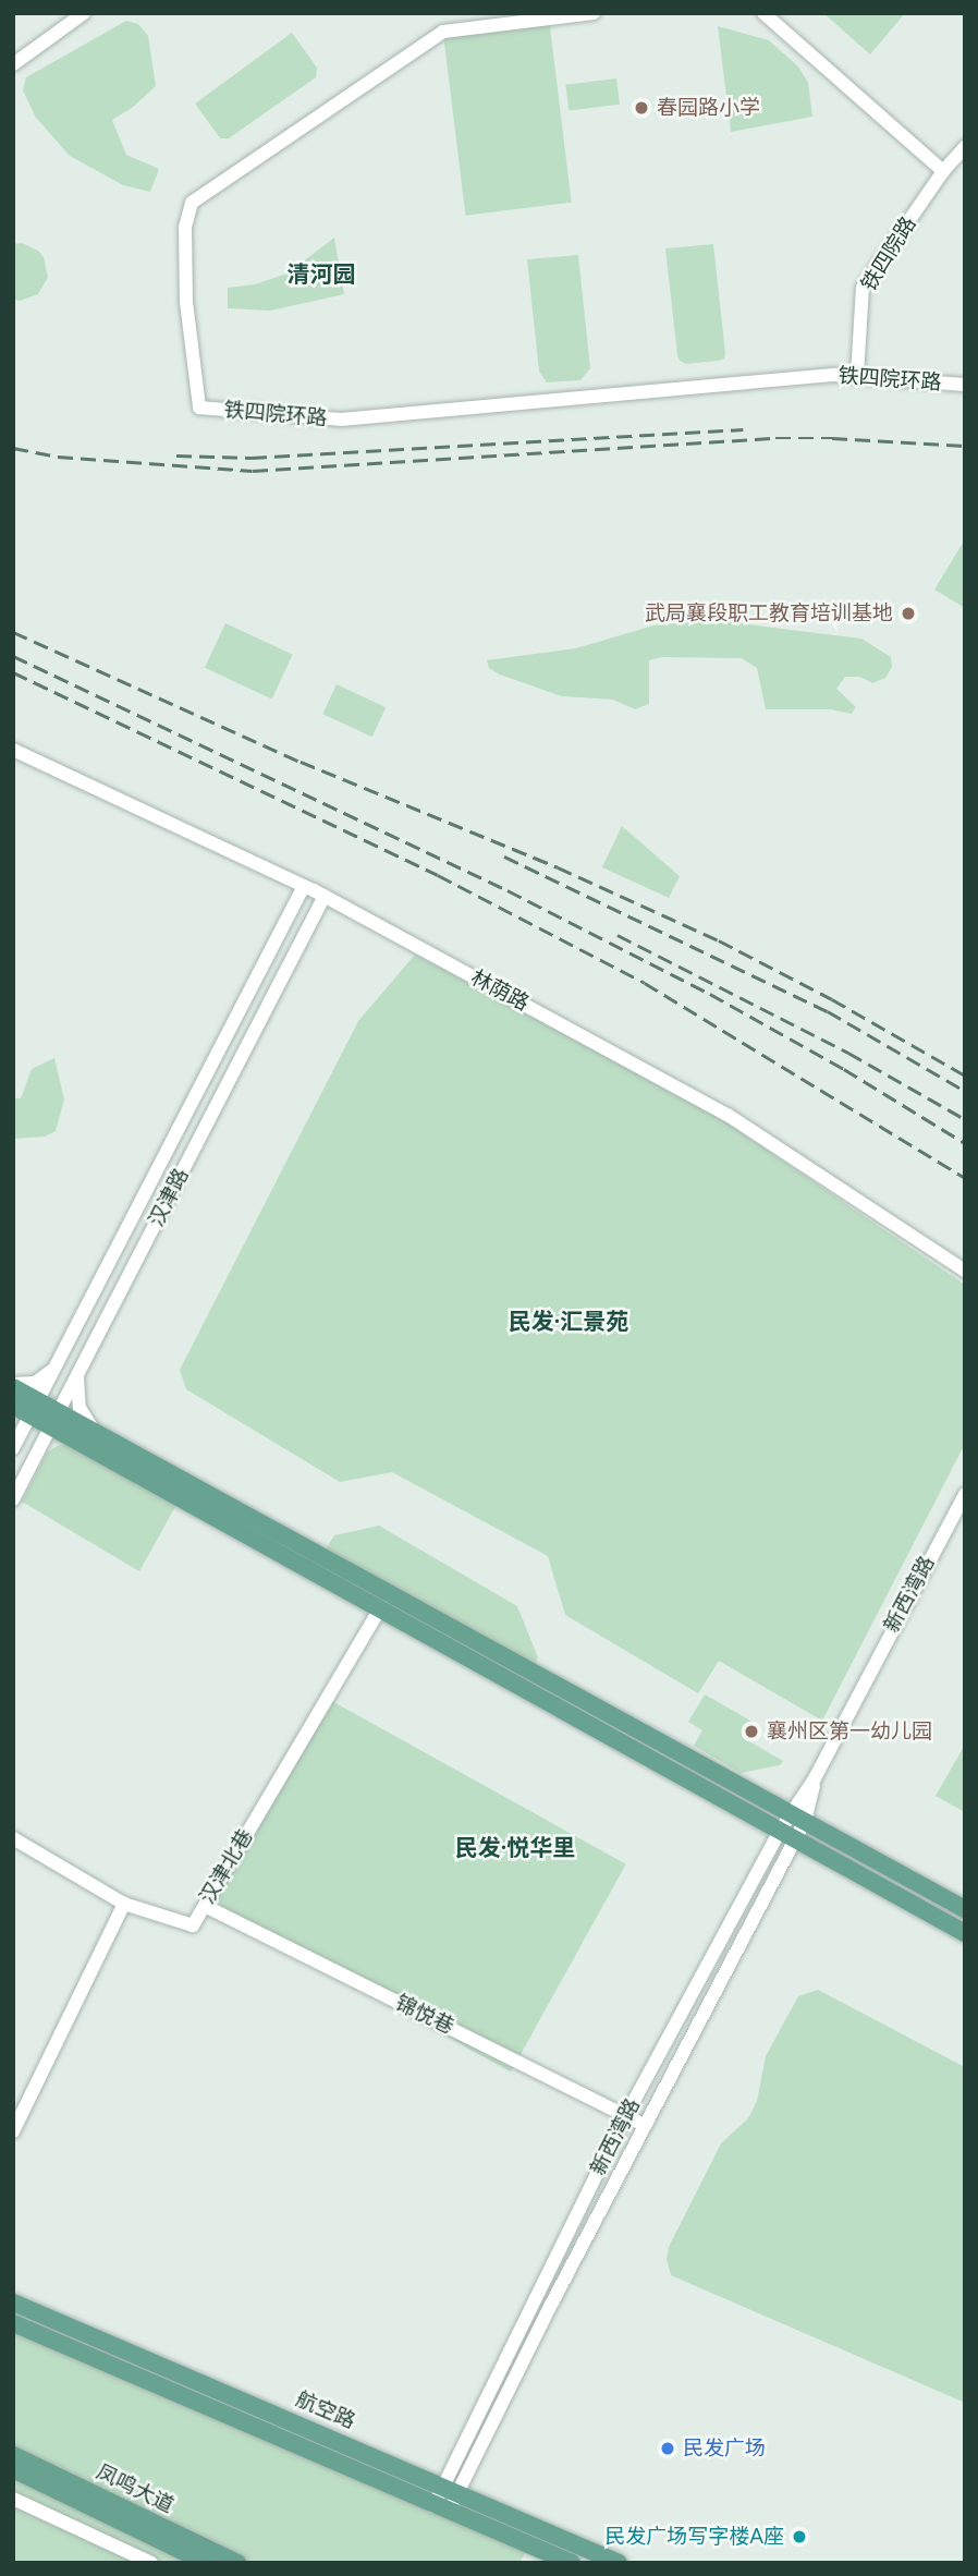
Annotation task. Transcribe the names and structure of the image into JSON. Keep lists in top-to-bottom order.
{
  "streets": {
    "main road": ["航空路", "凤鸣大道"],
    "street": [
      "铁四院路",
      "铁四院环路",
      "林荫路",
      "汉津路",
      "新西湾路",
      "汉津北巷",
      "锦悦巷"
    ]
  },
  "crossings": [
    ["铁四院路", "铁四院环路"],
    ["林荫路", "汉津路"],
    ["新西湾路", "锦悦巷"],
    ["新西湾路", "航空路"],
    ["汉津北巷", "锦悦巷"]
  ],
  "districts": ["清河园", "民发·汇景苑", "民发·悦华里"],
  "places": [
    "春园路小学",
    "武局襄段职工教育培训基地",
    "襄州区第一幼儿园",
    "民发广场",
    "民发广场写字楼A座"
  ]
}
